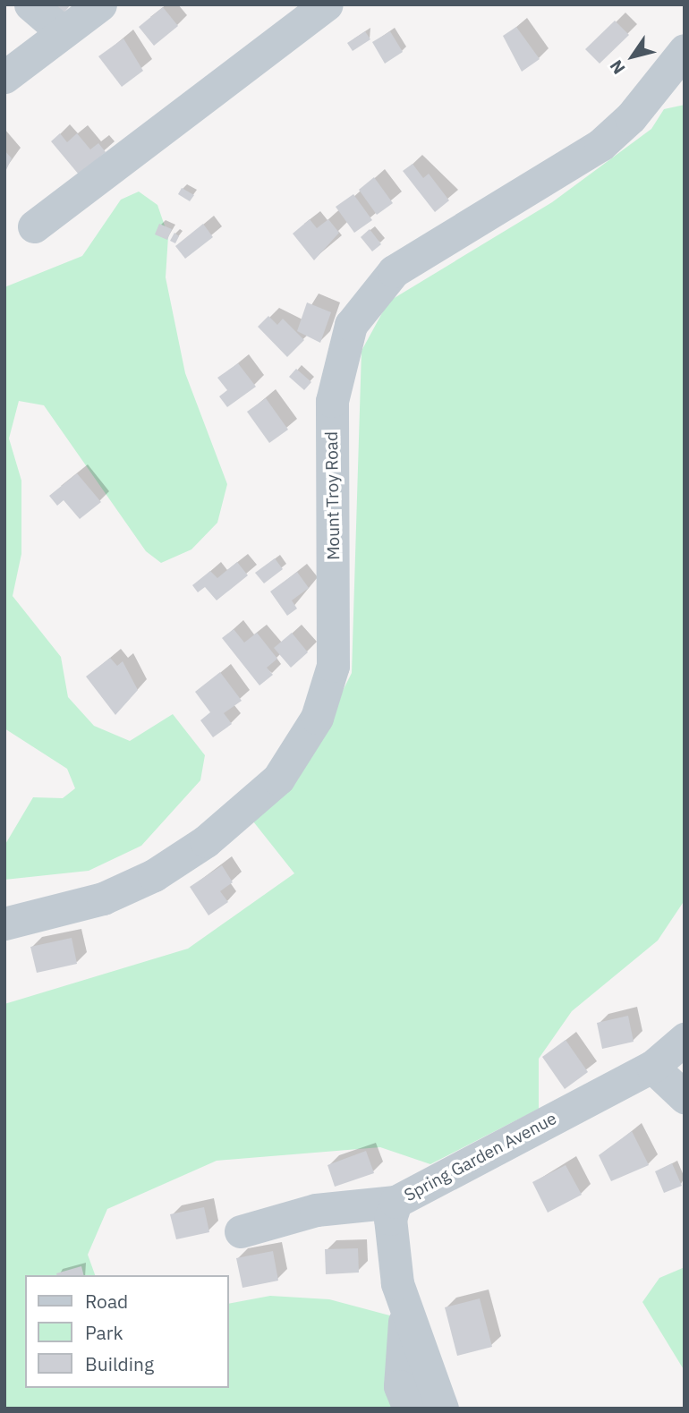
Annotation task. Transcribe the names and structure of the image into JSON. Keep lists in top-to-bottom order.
{
  "streets": {
    "street": ["Mount Troy Road", "Spring Garden Avenue"]
  },
  "legend": ["Road", "Park", "Building"],
  "north": "bottom left"
}
